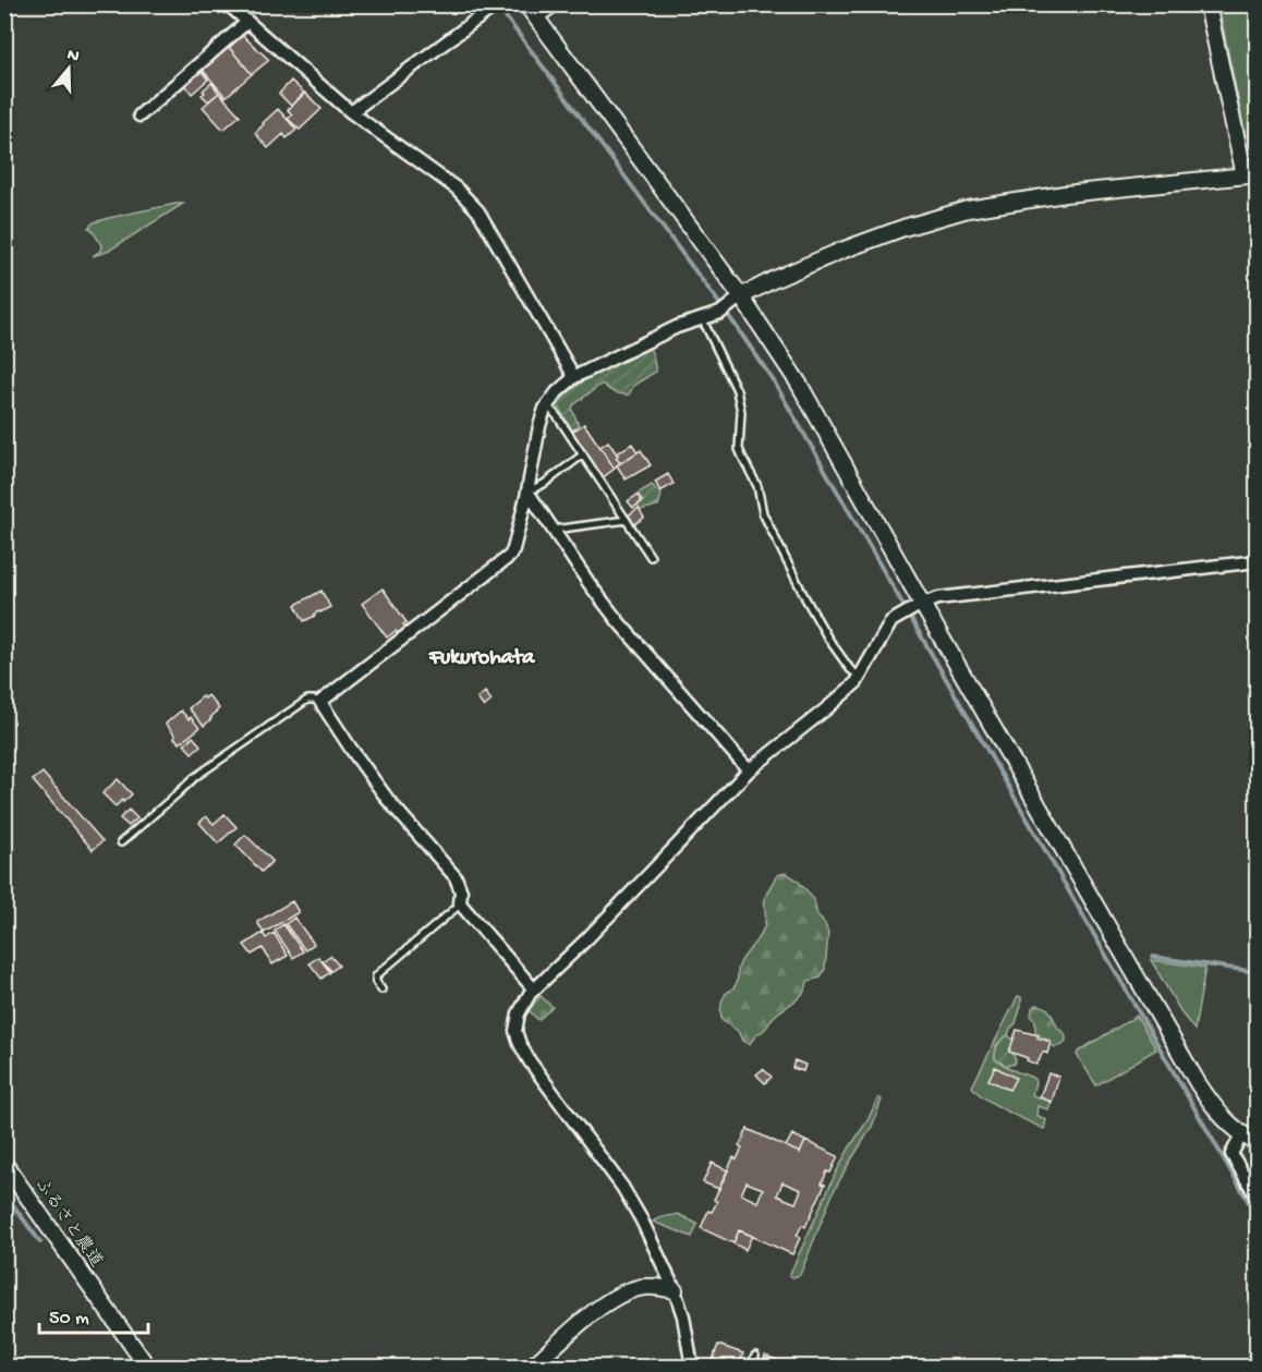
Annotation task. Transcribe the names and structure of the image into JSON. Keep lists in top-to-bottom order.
{
  "streets": {
    "street": ["ふるさと農道"]
  },
  "districts": ["Fukurohata"],
  "scale_bar": "50 m",
  "north": "top"
}
